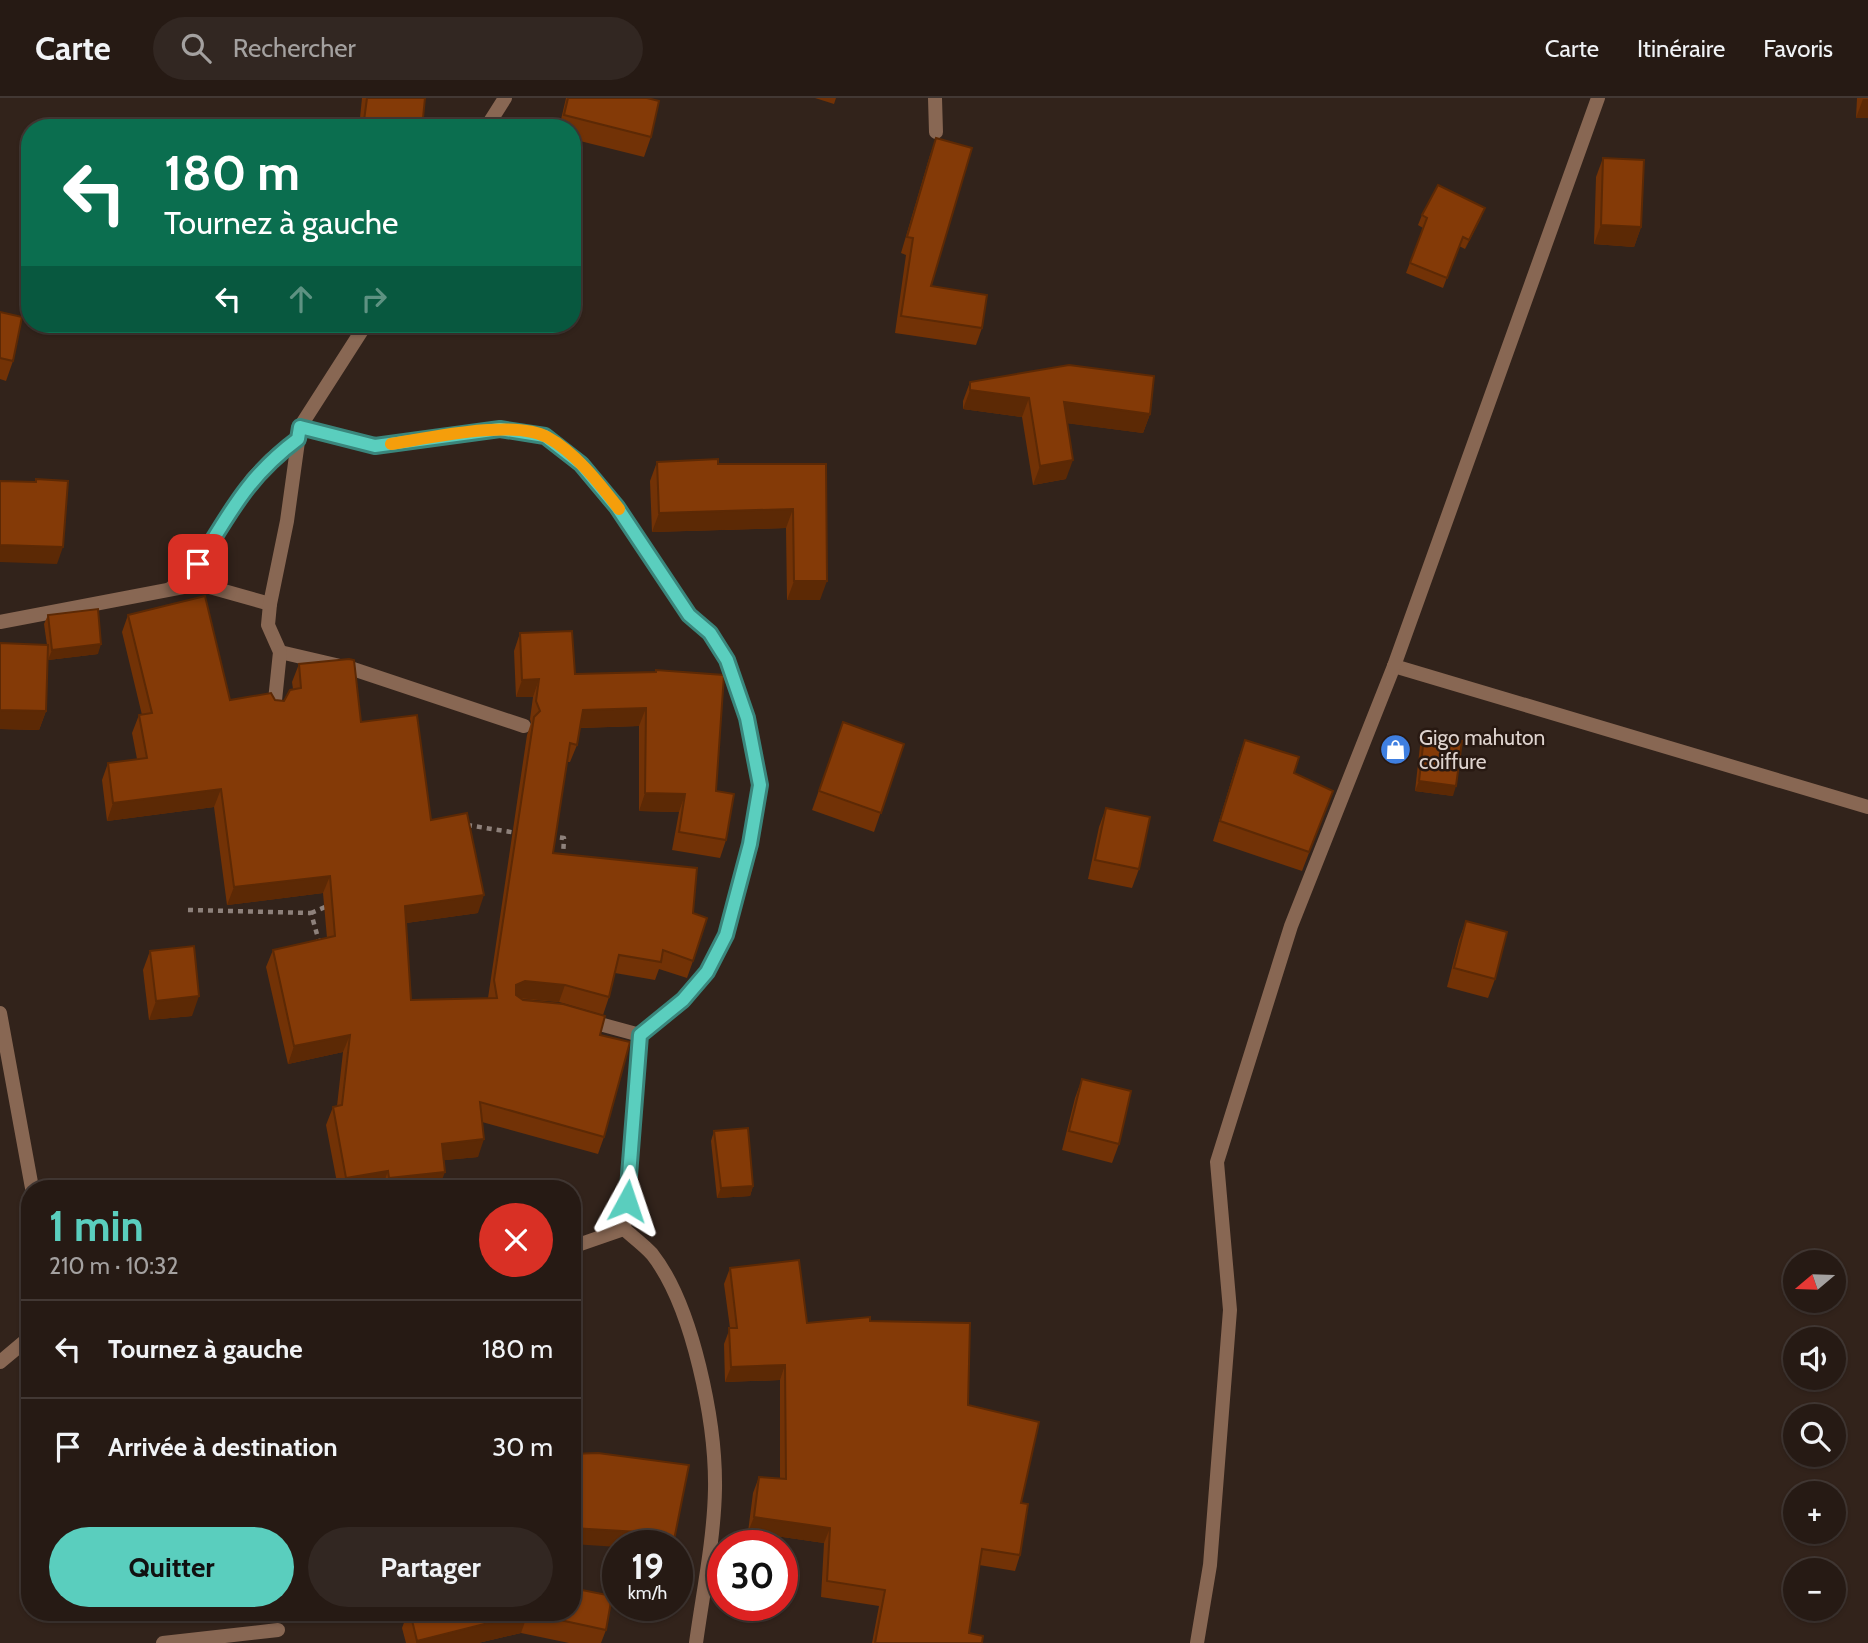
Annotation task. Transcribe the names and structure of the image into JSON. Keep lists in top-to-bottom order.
{
  "places": {
    "shop": ["Gigo mahuton coiffure"]
  },
  "north": "left",
  "page": {
    "header": "Carte",
    "search": "Rechercher",
    "nav": ["Carte", "Itinéraire", "Favoris"],
    "turn": ["180 m", "Tournez à gauche"],
    "heading": ["1 min", "210 m · 10:32"],
    "map_buttons": ["+", "−"],
    "list": [
      {
        "name": "Tournez à gauche",
        "value": "180 m"
      },
      {
        "name": "Arrivée à destination",
        "value": "30 m"
      }
    ],
    "buttons": ["Quitter", "Partager"],
    "speed": "19 km/h",
    "limit": "30"
  }
}
